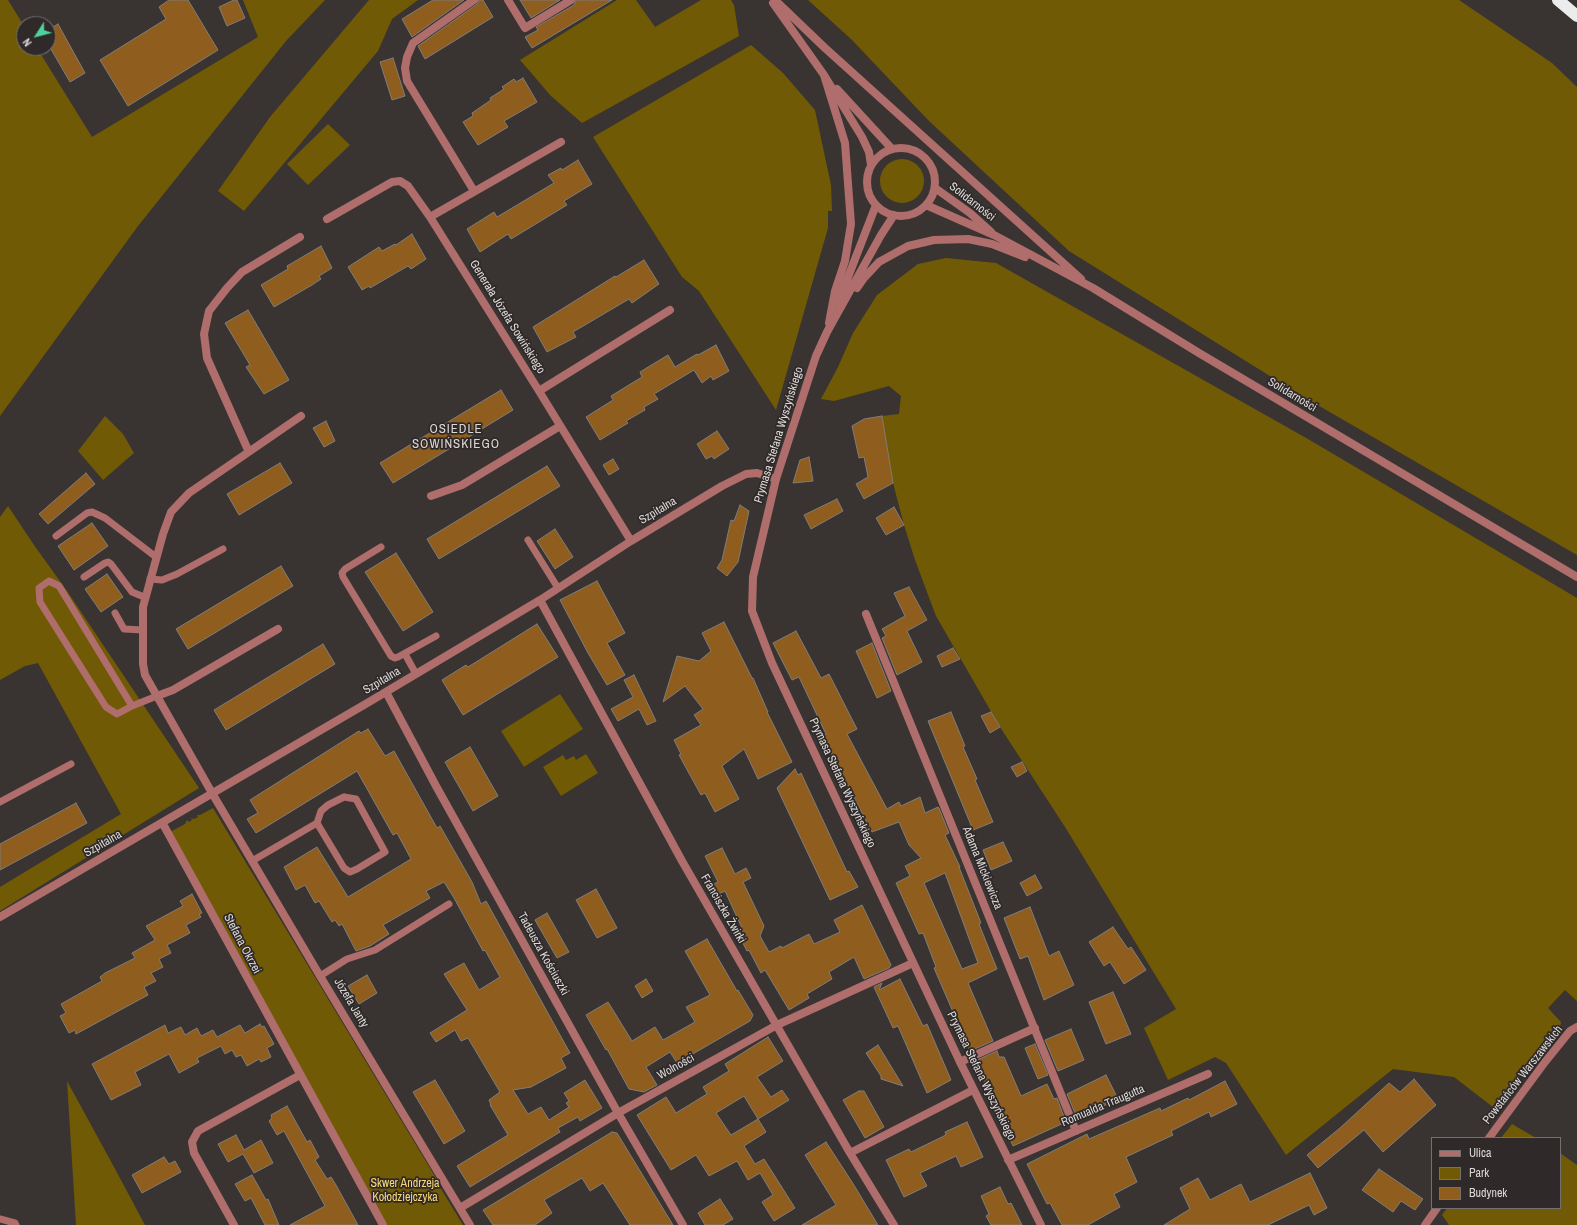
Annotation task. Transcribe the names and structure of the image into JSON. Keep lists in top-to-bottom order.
{
  "streets": {
    "street": [
      "Solidarności",
      "Generała Józefa Sowińskiego",
      "Prymasa Stefana Wyszyńskiego",
      "Szpitalna",
      "Adama Mickiewicza",
      "Franciszka Żwirki",
      "Stefana Okrzei",
      "Tadeusza Kościuszki",
      "Józefa Janty",
      "Wolności",
      "Powstańców Warszawskich",
      "Romualda Traugutta"
    ]
  },
  "crossings": [
    ["Solidarności", "Prymasa Stefana Wyszyńskiego"],
    ["Generała Józefa Sowińskiego", "Szpitalna"],
    ["Prymasa Stefana Wyszyńskiego", "Szpitalna"],
    ["Prymasa Stefana Wyszyńskiego", "Wolności"],
    ["Prymasa Stefana Wyszyńskiego", "Romualda Traugutta"],
    ["Szpitalna", "Franciszka Żwirki"],
    ["Szpitalna", "Stefana Okrzei"],
    ["Szpitalna", "Tadeusza Kościuszki"],
    ["Szpitalna", "Józefa Janty"],
    ["Adama Mickiewicza", "Romualda Traugutta"],
    ["Franciszka Żwirki", "Wolności"],
    ["Tadeusza Kościuszki", "Wolności"],
    ["Józefa Janty", "Wolności"]
  ],
  "districts": ["OSIEDLE SOWIŃSKIEGO"],
  "parks": ["Skwer Andrzeja Kołodziejczyka"],
  "legend": ["Ulica", "Park", "Budynek"],
  "north": "bottom left"
}
